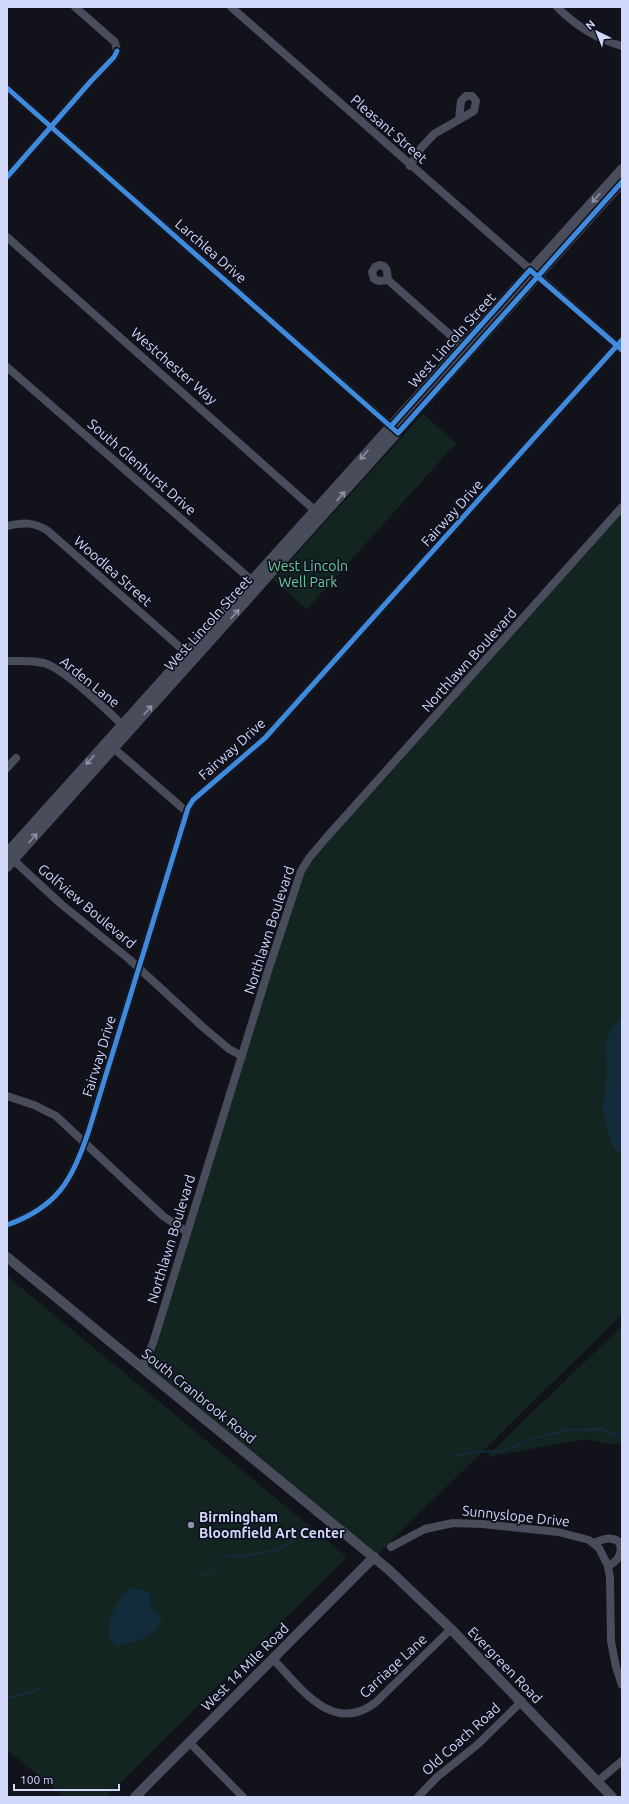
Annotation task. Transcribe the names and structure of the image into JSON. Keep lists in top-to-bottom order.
{
  "streets": {
    "street": [
      "Pleasant Street",
      "Larchlea Drive",
      "West Lincoln Street",
      "Westchester Way",
      "South Glenhurst Drive",
      "Fairway Drive",
      "Woodlea Street",
      "Northlawn Boulevard",
      "Arden Lane",
      "Golfview Boulevard",
      "South Cranbrook Road",
      "Sunnyslope Drive",
      "Evergreen Road",
      "Carriage Lane",
      "West 14 Mile Road",
      "Old Coach Road"
    ]
  },
  "crossings": [
    ["Pleasant Street", "West Lincoln Street"],
    ["Pleasant Street", "Fairway Drive"],
    ["Larchlea Drive", "West Lincoln Street"],
    ["West Lincoln Street", "Westchester Way"],
    ["West Lincoln Street", "South Glenhurst Drive"],
    ["West Lincoln Street", "Woodlea Street"],
    ["West Lincoln Street", "Arden Lane"],
    ["West Lincoln Street", "Golfview Boulevard"],
    ["Fairway Drive", "Golfview Boulevard"],
    ["Northlawn Boulevard", "Golfview Boulevard"],
    ["Northlawn Boulevard", "South Cranbrook Road"],
    ["South Cranbrook Road", "Evergreen Road"],
    ["South Cranbrook Road", "West 14 Mile Road"],
    ["Evergreen Road", "Carriage Lane"],
    ["Evergreen Road", "West 14 Mile Road"],
    ["Evergreen Road", "Old Coach Road"],
    ["Carriage Lane", "West 14 Mile Road"]
  ],
  "parks": ["West Lincoln Well Park"],
  "places": ["Birmingham Bloomfield Art Center"],
  "scale_bar": "100 m",
  "north": "top left"
}
